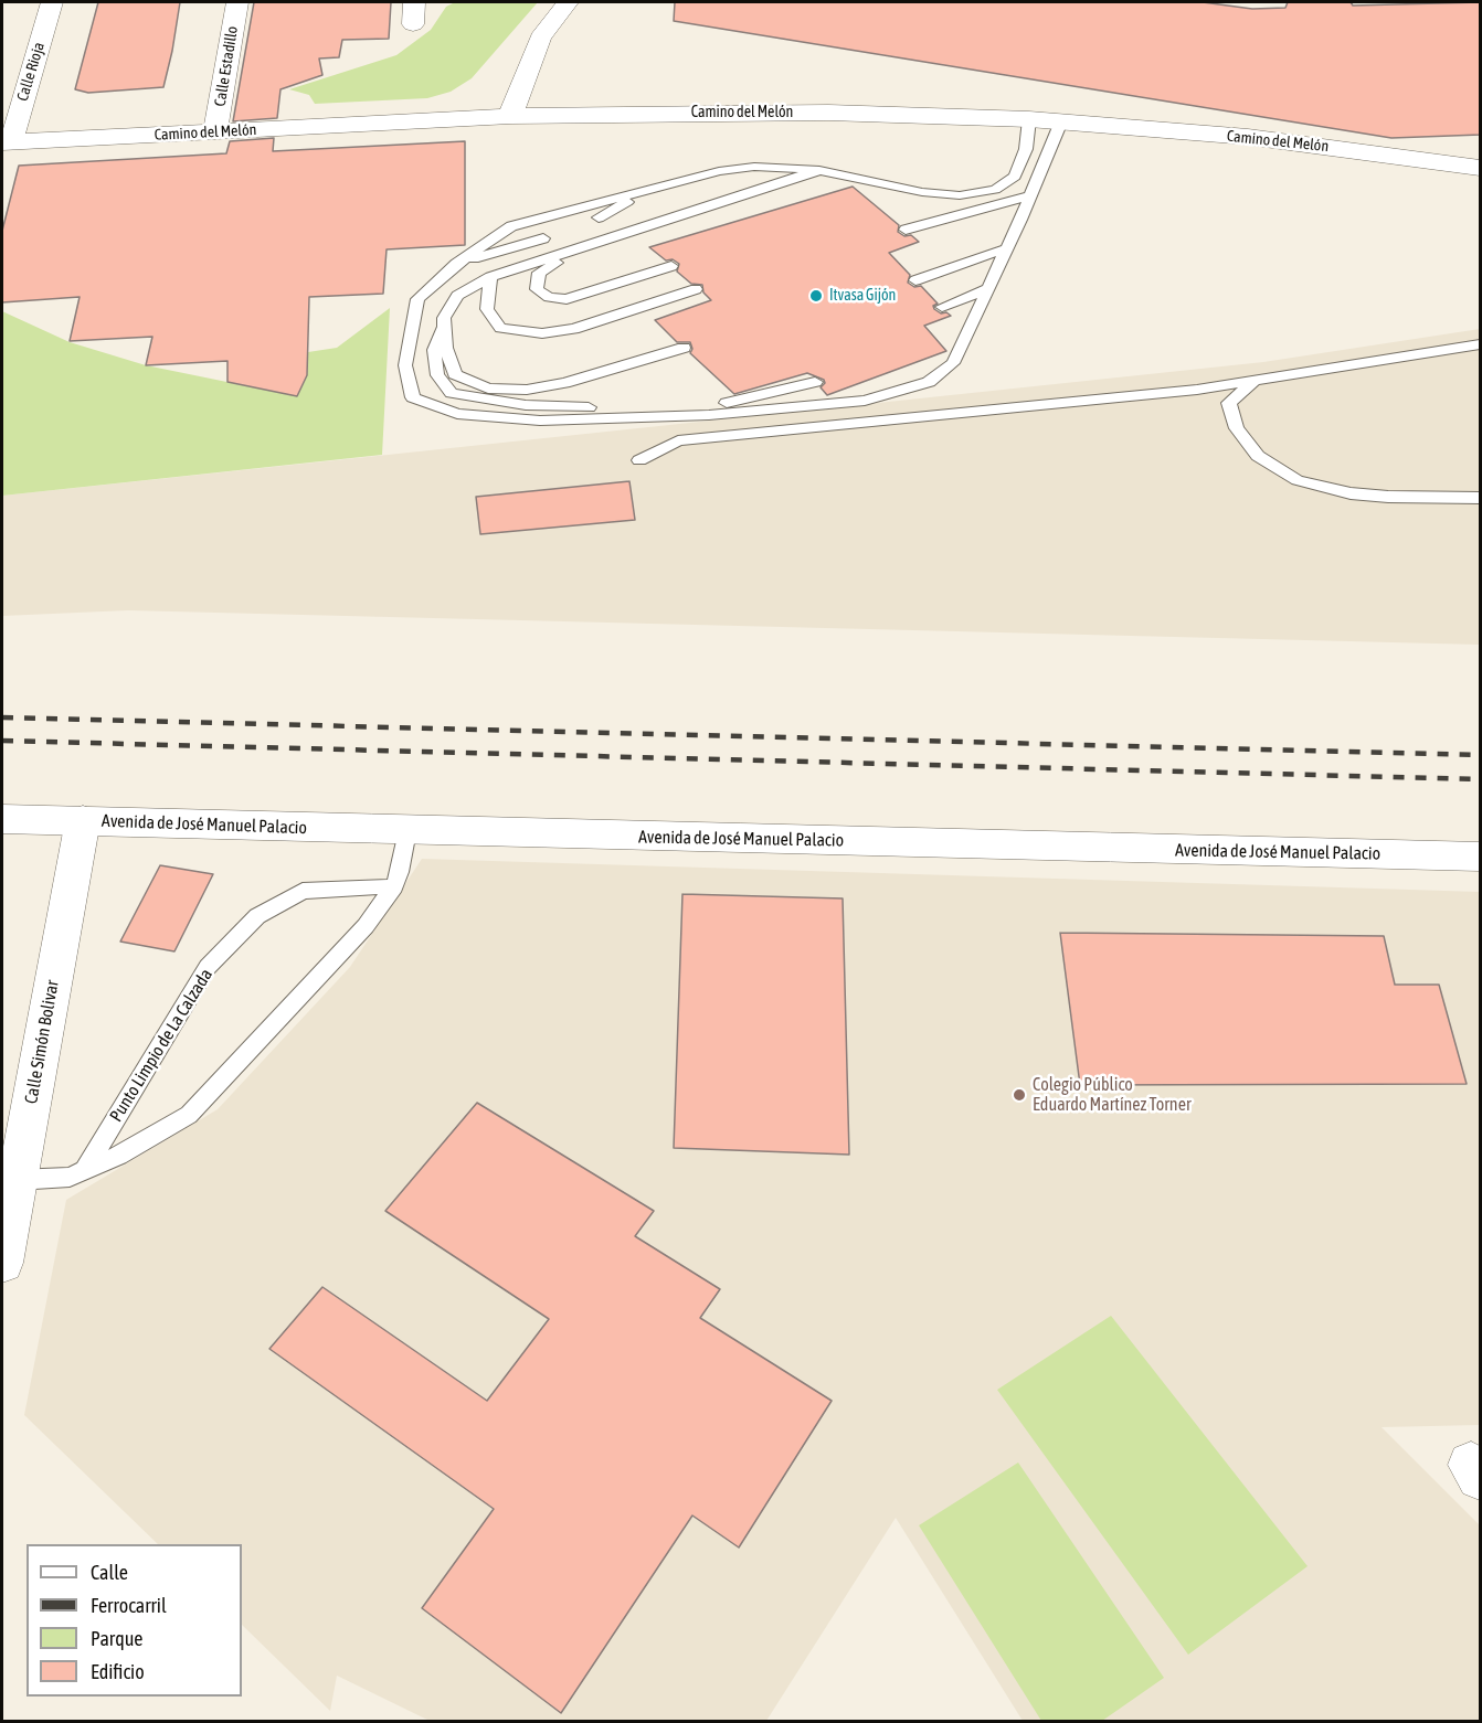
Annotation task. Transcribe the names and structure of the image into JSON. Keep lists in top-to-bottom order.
{
  "streets": {
    "street": [
      "Calle Estadillo",
      "Calle Rioja",
      "Camino del Melón",
      "Avenida de José Manuel Palacio",
      "Calle Simón Bolivar"
    ],
    "lane": ["Punto Limpio de La Calzada"]
  },
  "crossings": [
    ["Calle Estadillo", "Camino del Melón"],
    ["Calle Rioja", "Camino del Melón"],
    ["Avenida de José Manuel Palacio", "Calle Simón Bolivar"],
    ["Avenida de José Manuel Palacio", "Punto Limpio de La Calzada"],
    ["Calle Simón Bolivar", "Punto Limpio de La Calzada"]
  ],
  "places": ["Itvasa Gijón", "Colegio Público Eduardo Martínez Torner"],
  "legend": [
    "Calle",
    "Ferrocarril",
    "Parque",
    "Edificio"
  ]
}
